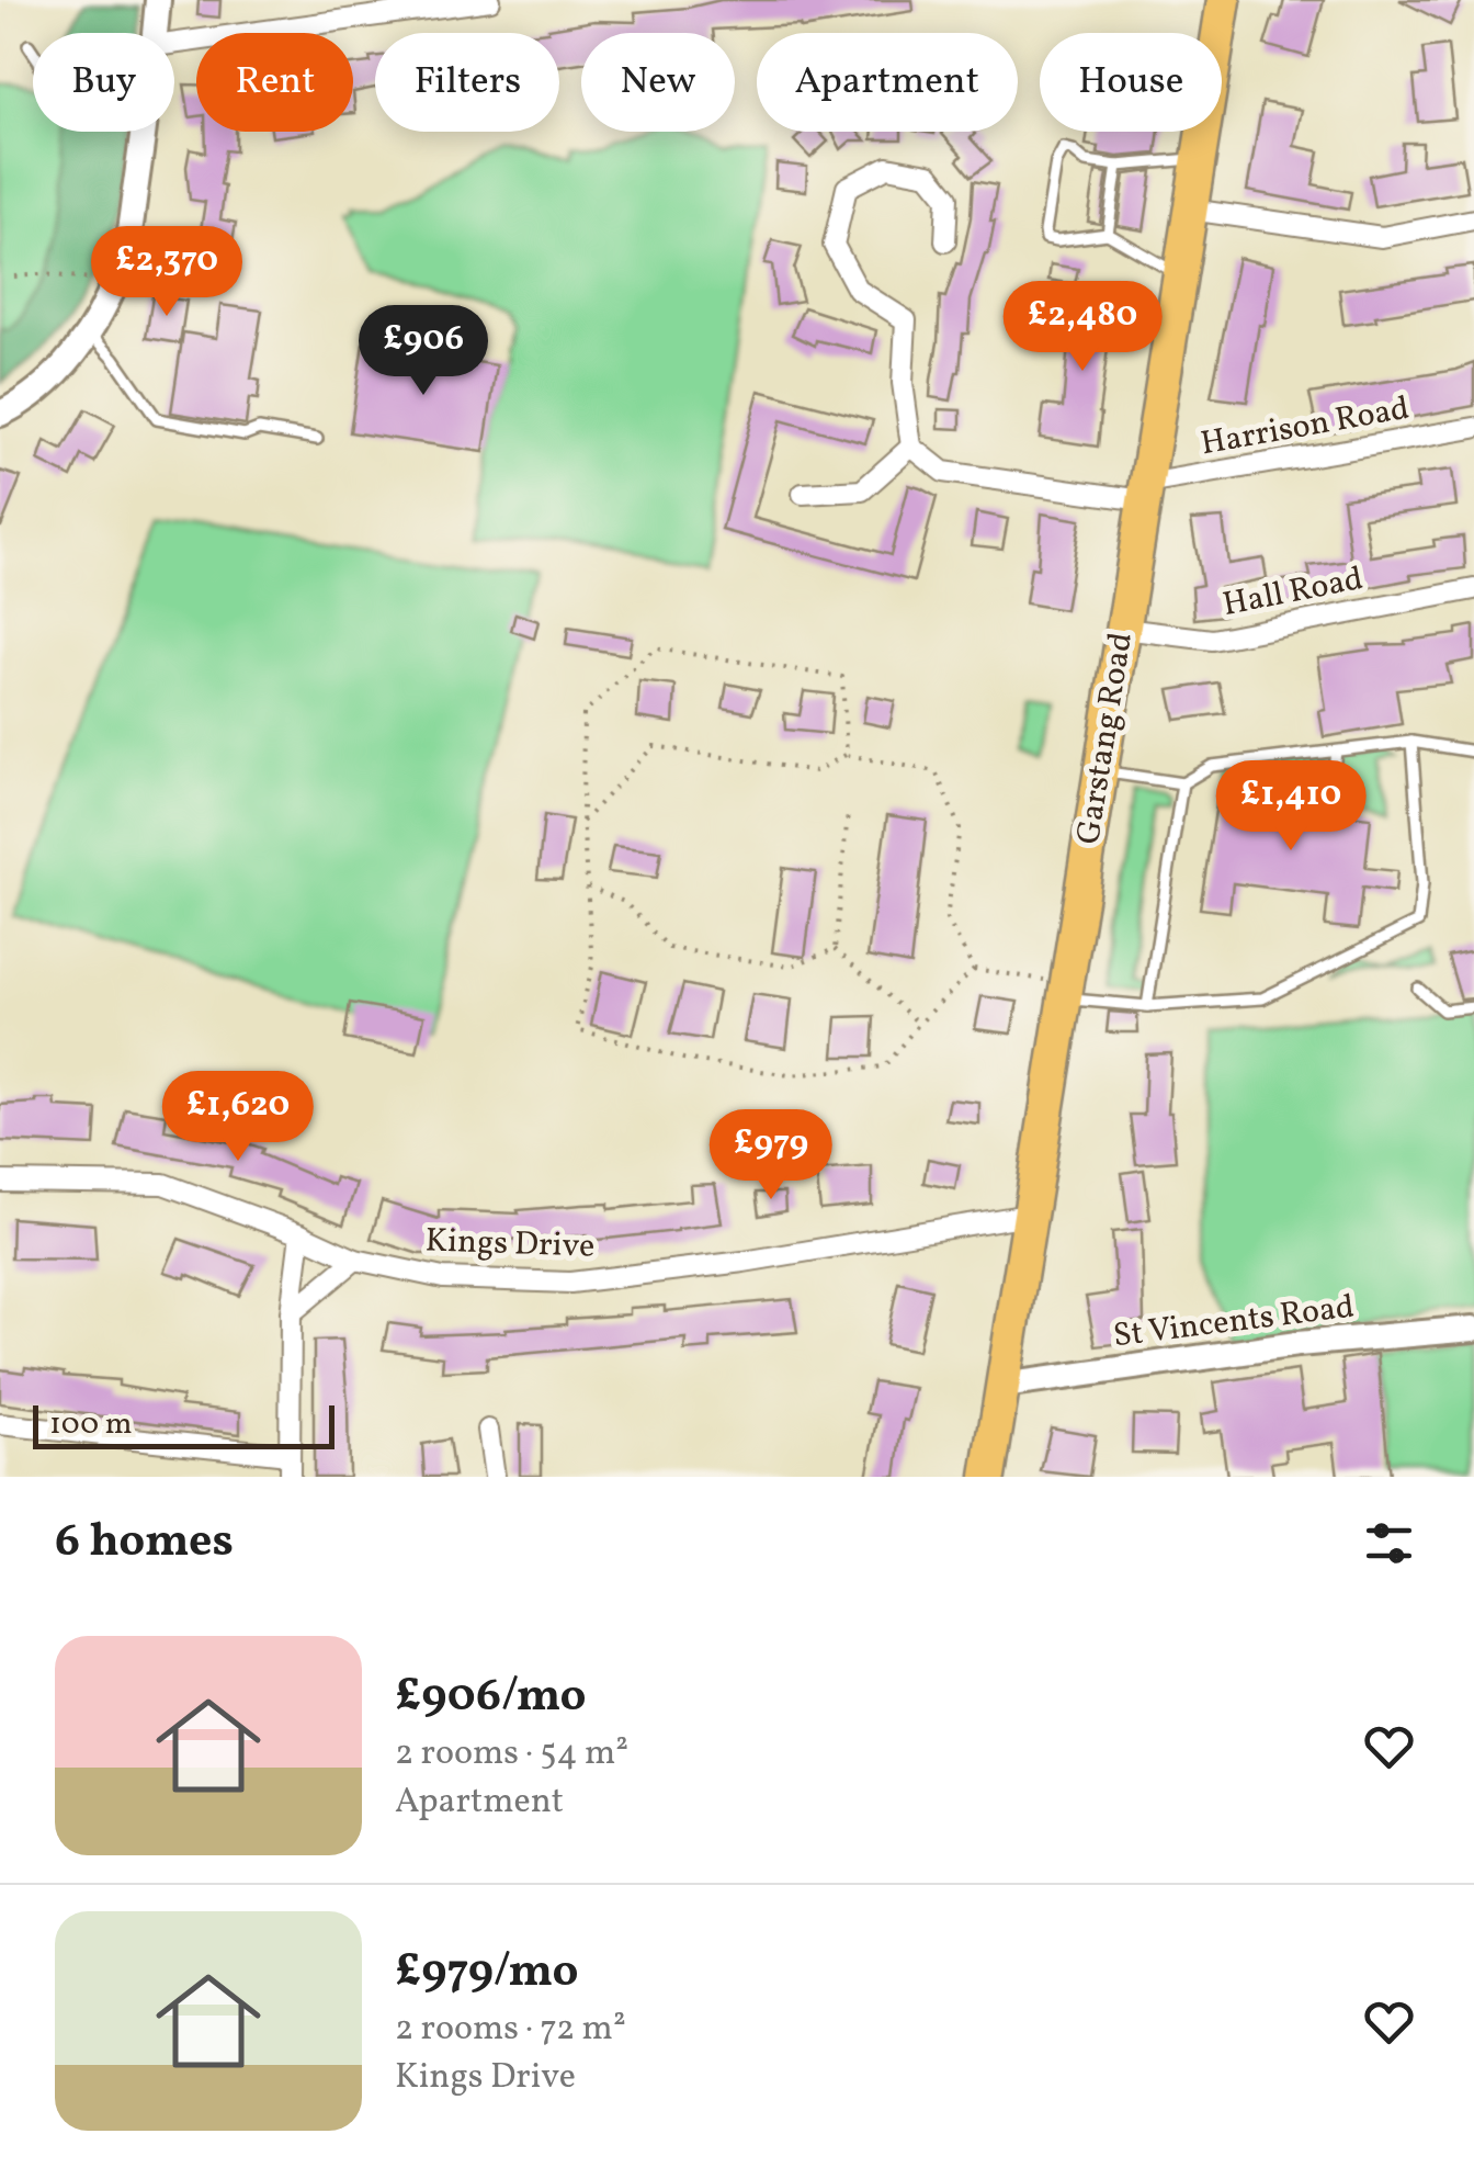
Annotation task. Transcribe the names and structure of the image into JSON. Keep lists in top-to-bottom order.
{
  "streets": {
    "highway": ["Garstang Road"],
    "street": [
      "Harrison Road",
      "Hall Road",
      "Kings Drive",
      "St Vincents Road"
    ]
  },
  "crossings": [
    ["Harrison Road", "Garstang Road"],
    ["Hall Road", "Garstang Road"],
    ["Garstang Road", "Kings Drive"],
    ["Garstang Road", "St Vincents Road"]
  ],
  "scale_bar": "100 m",
  "page": {
    "chip": [
      "Buy",
      "Rent",
      "Filters",
      "New",
      "Apartment",
      "House"
    ],
    "price": [
      "£2,370",
      "£2,480",
      "£906",
      "£1,410",
      "£1,620",
      "£979"
    ],
    "scale": "100 m",
    "heading": "6 homes",
    "list": [
      {
        "name": "£906/mo",
        "note": "2 rooms · 54 m² · Apartment"
      },
      {
        "name": "£979/mo",
        "note": "2 rooms · 72 m² · Kings Drive"
      }
    ]
  }
}
